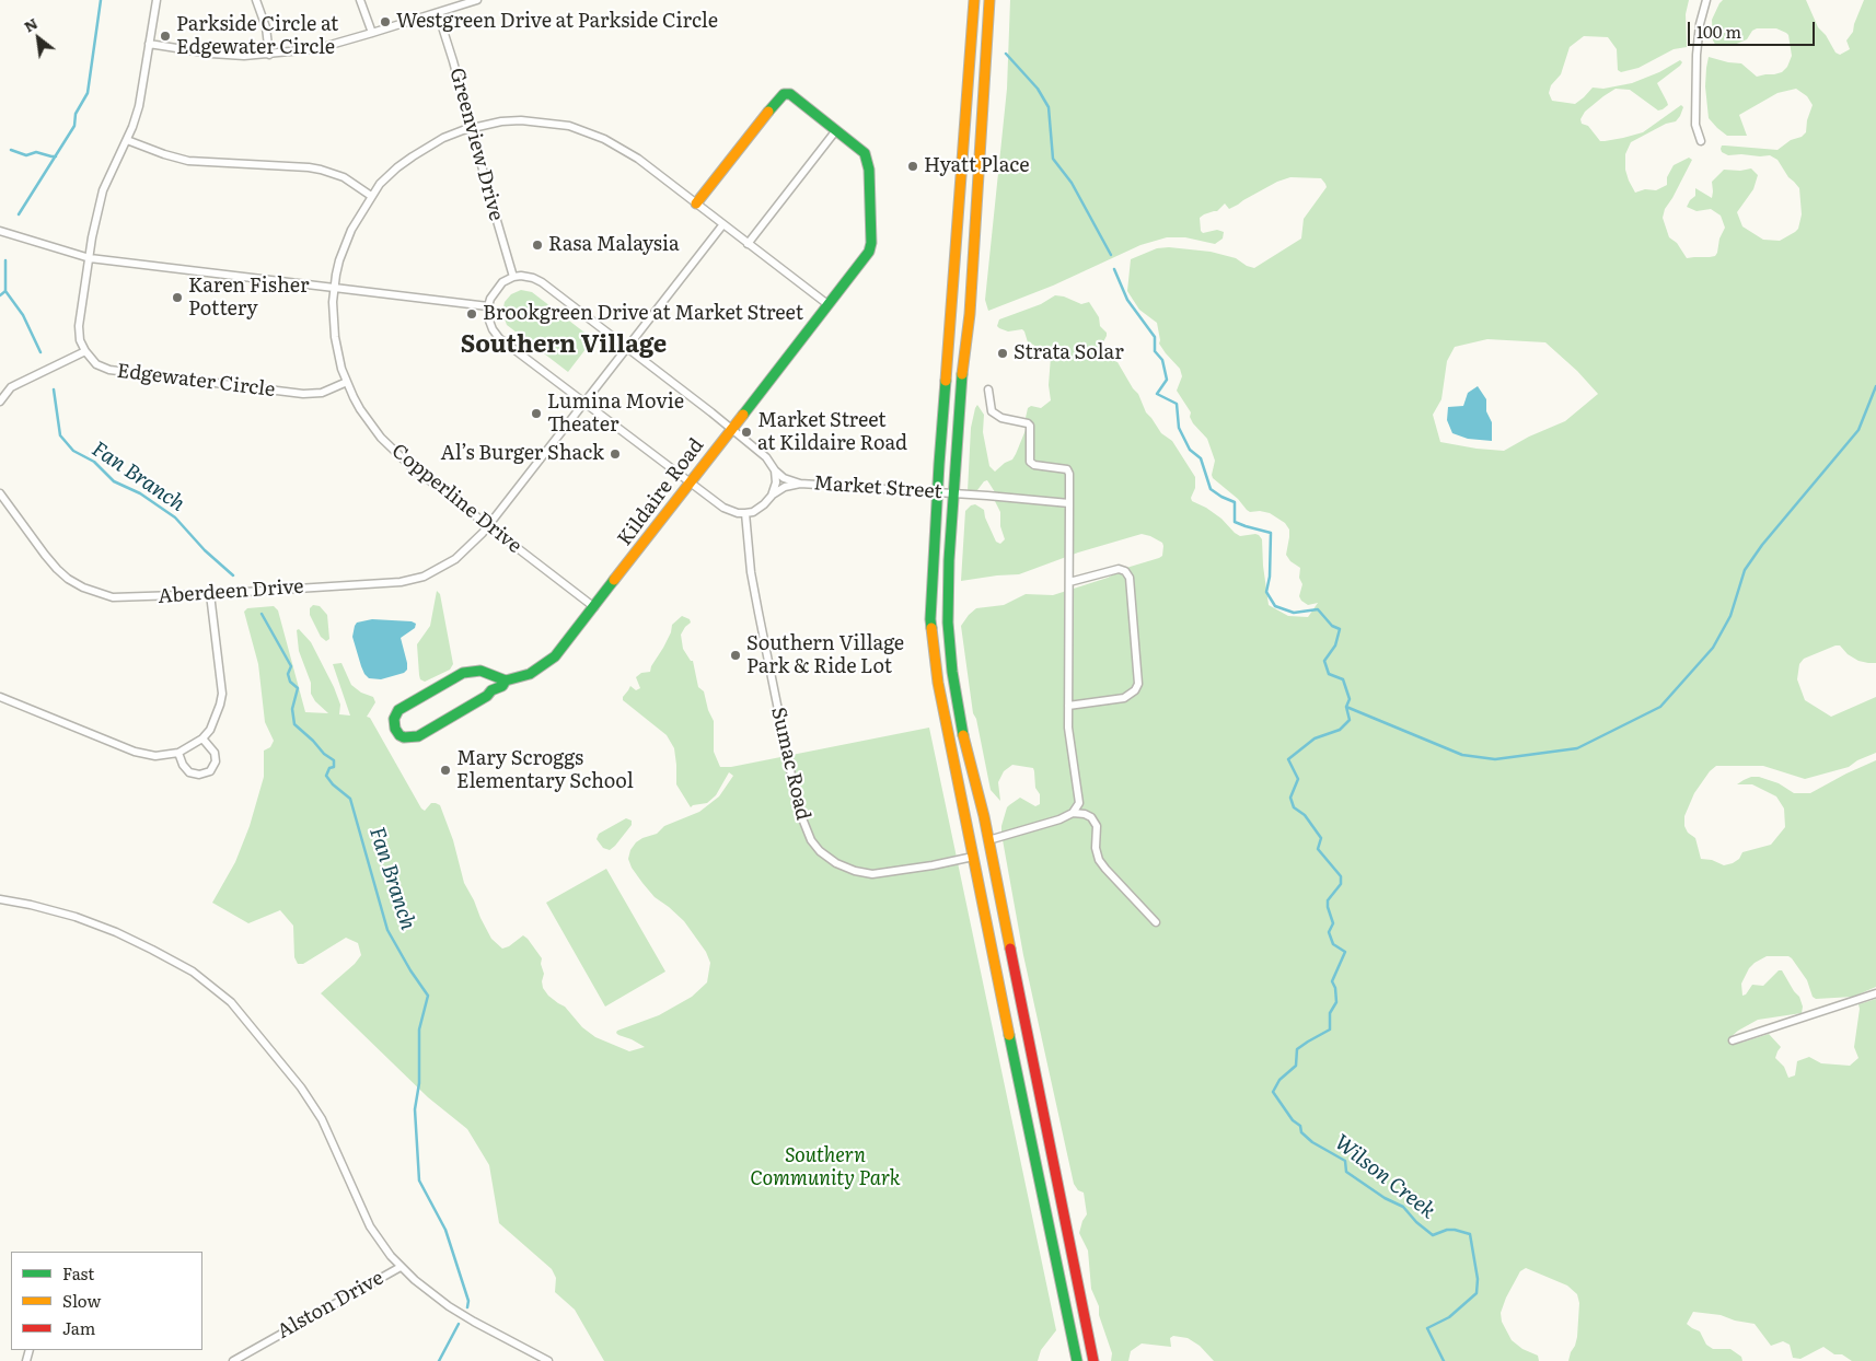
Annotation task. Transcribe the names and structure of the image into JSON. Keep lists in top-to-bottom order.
{
  "streets": {
    "main road": ["Kildaire Road"],
    "street": [
      "Greenview Drive",
      "Edgewater Circle",
      "Market Street",
      "Copperline Drive",
      "Aberdeen Drive",
      "Sumac Road",
      "Alston Drive"
    ]
  },
  "crossings": [
    ["Greenview Drive", "Market Street"],
    ["Greenview Drive", "Copperline Drive"],
    ["Edgewater Circle", "Copperline Drive"],
    ["Market Street", "Kildaire Road"],
    ["Market Street", "Aberdeen Drive"],
    ["Market Street", "Sumac Road"],
    ["Kildaire Road", "Copperline Drive"],
    ["Kildaire Road", "Sumac Road"],
    ["Copperline Drive", "Aberdeen Drive"]
  ],
  "districts": ["Southern Village"],
  "water": ["Fan Branch", "Wilson Creek"],
  "parks": ["Southern Community Park"],
  "places": [
    "Westgreen Drive at Parkside Circle",
    "Parkside Circle at Edgewater Circle",
    "Hyatt Place",
    "Rasa Malaysia",
    "Karen Fisher Pottery",
    "Brookgreen Drive at Market Street",
    "Strata Solar",
    "Lumina Movie Theater",
    "Market Street at Kildaire Road",
    "Al’s Burger Shack",
    "Southern Village Park & Ride Lot",
    "Mary Scroggs Elementary School"
  ],
  "legend": ["Fast", "Slow", "Jam"],
  "scale_bar": "100 m",
  "north": "top left"
}
